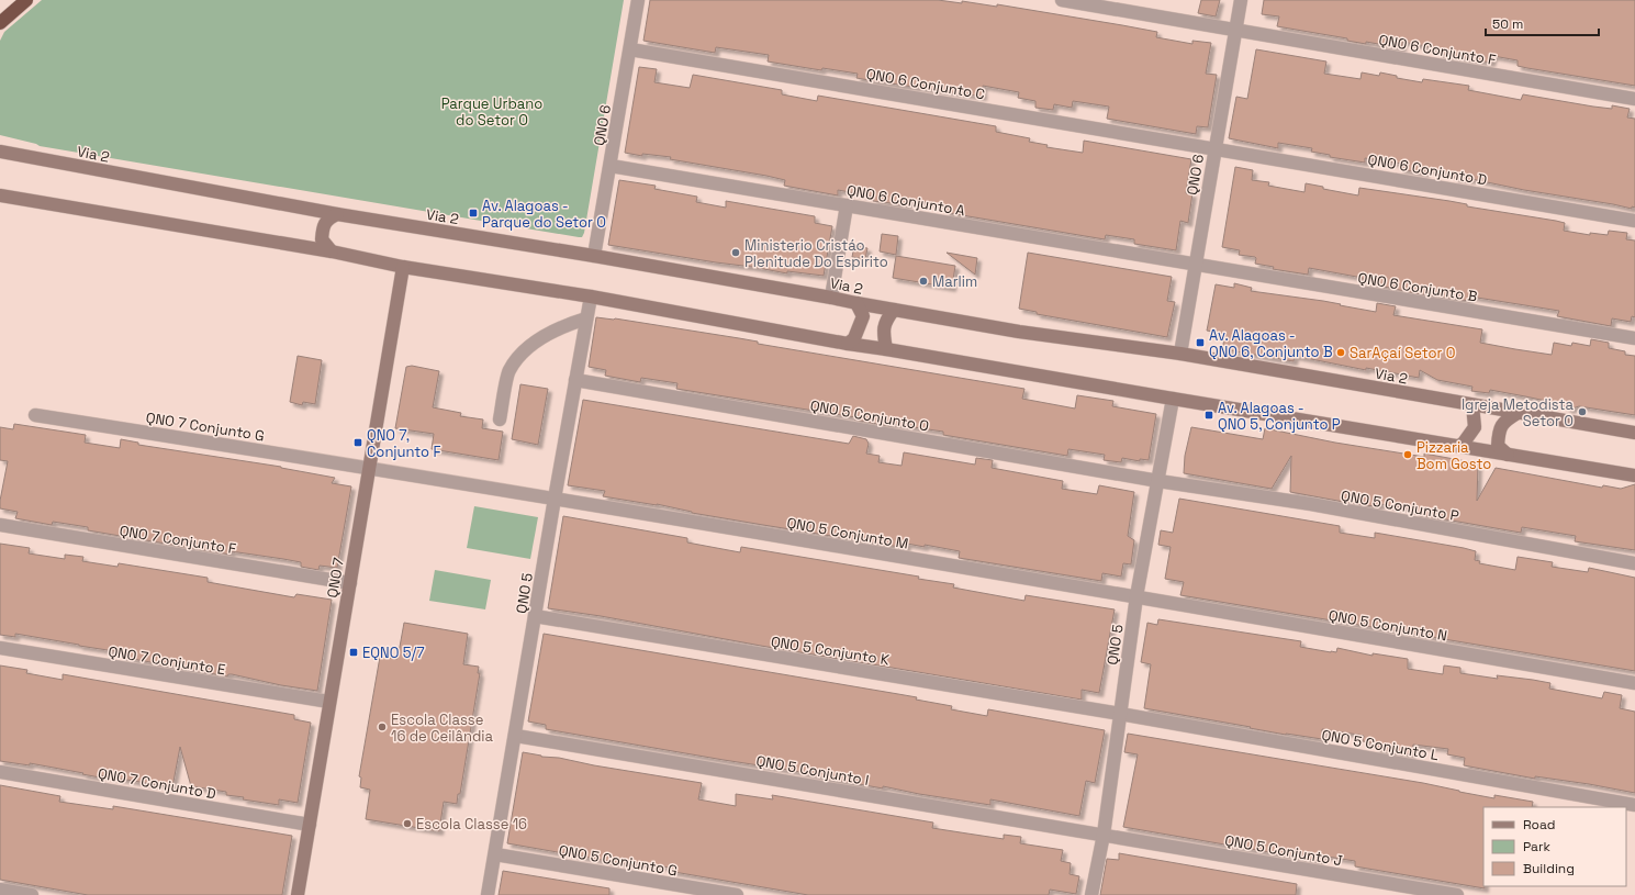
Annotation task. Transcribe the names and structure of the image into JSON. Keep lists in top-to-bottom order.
{
  "streets": {
    "main road": ["Via 2", "QNO 7"],
    "street": [
      "QNO 6 Conjunto F",
      "QNO 6 Conjunto C",
      "QNO 6",
      "QNO 6 Conjunto D",
      "QNO 6 Conjunto A",
      "QNO 6 Conjunto B",
      "QNO 5 Conjunto O",
      "QNO 7 Conjunto G",
      "QNO 5 Conjunto P",
      "QNO 5 Conjunto M",
      "QNO 7 Conjunto F",
      "QNO 5",
      "QNO 5 Conjunto N",
      "QNO 5 Conjunto K",
      "QNO 7 Conjunto E",
      "QNO 5 Conjunto L",
      "QNO 5 Conjunto I",
      "QNO 7 Conjunto D",
      "QNO 5 Conjunto J",
      "QNO 5 Conjunto G"
    ]
  },
  "crossings": [
    ["QNO 6 Conjunto F", "QNO 6"],
    ["QNO 6 Conjunto C", "QNO 6"],
    ["QNO 6 Conjunto C", "QNO 6 Conjunto D"],
    ["QNO 6", "Via 2"],
    ["QNO 6", "QNO 6 Conjunto D"],
    ["QNO 6", "QNO 6 Conjunto A"],
    ["QNO 6", "QNO 6 Conjunto B"],
    ["QNO 6 Conjunto A", "QNO 6 Conjunto B"],
    ["QNO 5 Conjunto O", "QNO 5 Conjunto P"],
    ["QNO 5 Conjunto O", "QNO 5"],
    ["QNO 7 Conjunto G", "QNO 7"],
    ["QNO 5 Conjunto P", "QNO 5"],
    ["QNO 5 Conjunto M", "QNO 5"],
    ["QNO 5 Conjunto M", "QNO 5 Conjunto N"],
    ["QNO 7 Conjunto F", "QNO 7"],
    ["QNO 7", "QNO 7 Conjunto E"],
    ["QNO 7", "QNO 7 Conjunto D"],
    ["QNO 5", "QNO 5 Conjunto N"],
    ["QNO 5", "QNO 5 Conjunto K"],
    ["QNO 5", "QNO 5 Conjunto L"],
    ["QNO 5", "QNO 5 Conjunto I"],
    ["QNO 5", "QNO 5 Conjunto J"],
    ["QNO 5", "QNO 5 Conjunto G"],
    ["QNO 5 Conjunto K", "QNO 5 Conjunto L"],
    ["QNO 5 Conjunto I", "QNO 5 Conjunto J"]
  ],
  "parks": ["Parque Urbano do Setor O"],
  "places": {
    "transit": [
      "Av. Alagoas - Parque do Setor O",
      "Av. Alagoas - QNO 6, Conjunto B",
      "Av. Alagoas - QNO 5, Conjunto P",
      "QNO 7, Conjunto F",
      "EQNO 5/7"
    ],
    "other": [
      "Ministerio Cristáo Plenitude Do Espirito",
      "Marlim",
      "SarAçaí Setor O",
      "Igreja Metodista Setor O",
      "Pizzaria Bom Gosto",
      "Escola Classe 16 de Ceilândia",
      "Escola Classe 16"
    ]
  },
  "legend": ["Road", "Park", "Building"],
  "scale_bar": "50 m"
}
